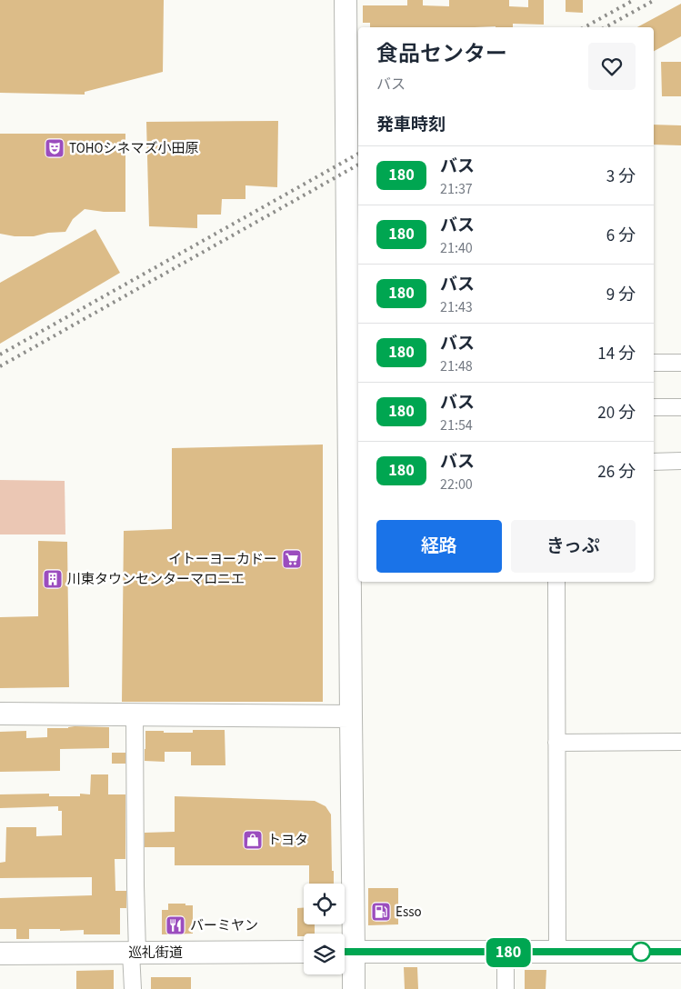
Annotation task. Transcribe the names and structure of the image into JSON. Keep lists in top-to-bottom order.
{
  "streets": {
    "street": ["巡礼街道"]
  },
  "places": {
    "theatre": ["TOHOシネマズ小田原"],
    "supermarket": ["イトーヨーカドー"],
    "building": ["川東タウンセンターマロニエ"],
    "shop": ["トヨタ"],
    "fuel station": ["Esso"],
    "restaurant": ["バーミヤン"]
  },
  "lines": ["bus line 180"],
  "page": {
    "on_map": "180",
    "heading": [
      ["食品センター", "バス"],
      "発車時刻"
    ],
    "list": [
      {
        "mark": "180",
        "name": "バス",
        "note": "21:37",
        "value": "3 分"
      },
      {
        "mark": "180",
        "name": "バス",
        "note": "21:40",
        "value": "6 分"
      },
      {
        "mark": "180",
        "name": "バス",
        "note": "21:43",
        "value": "9 分"
      },
      {
        "mark": "180",
        "name": "バス",
        "note": "21:48",
        "value": "14 分"
      },
      {
        "mark": "180",
        "name": "バス",
        "note": "21:54",
        "value": "20 分"
      },
      {
        "mark": "180",
        "name": "バス",
        "note": "22:00",
        "value": "26 分"
      }
    ],
    "buttons": ["経路", "きっぷ"]
  }
}
